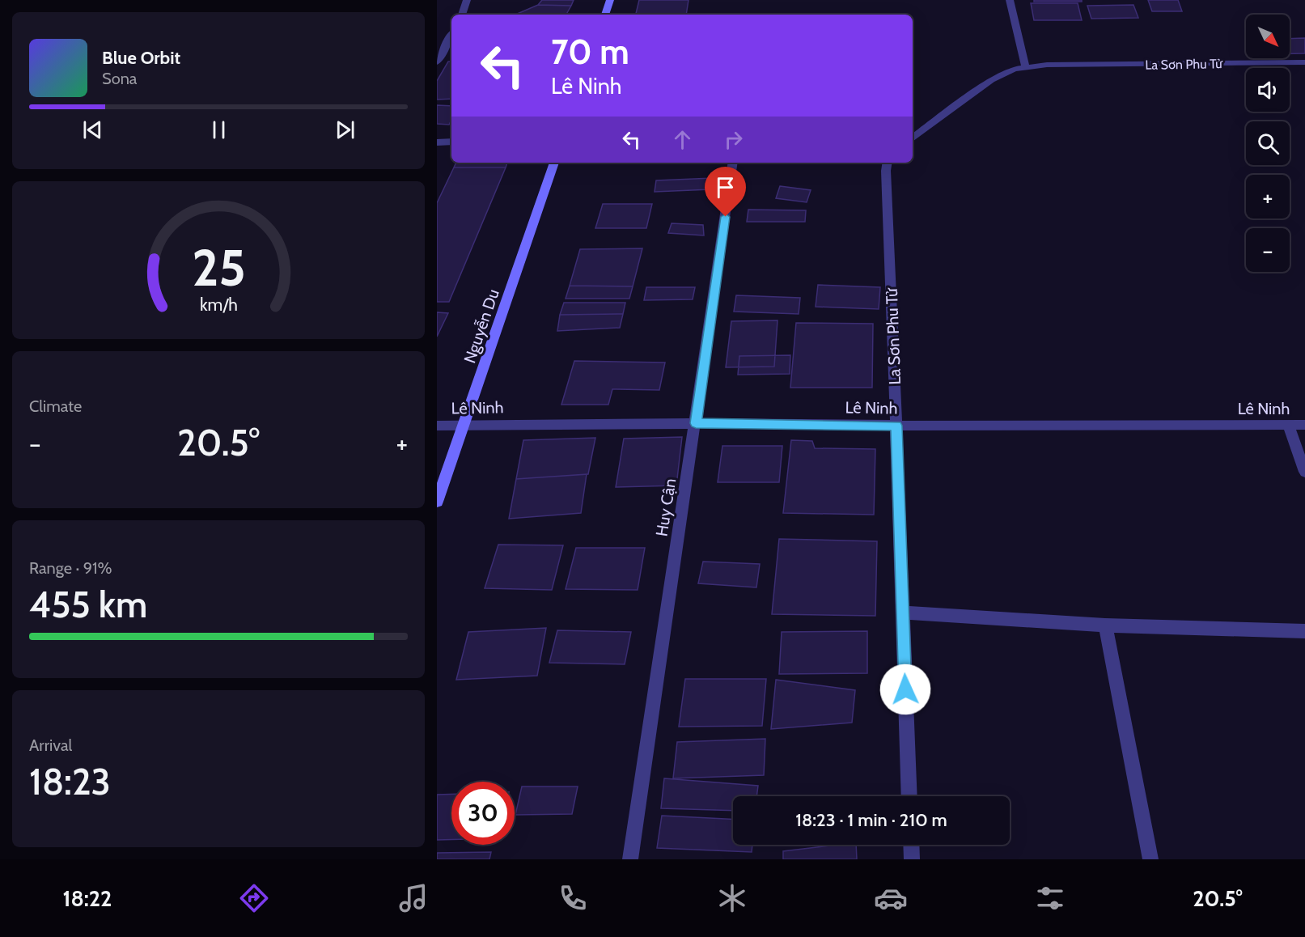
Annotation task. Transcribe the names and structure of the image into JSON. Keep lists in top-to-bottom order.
{
  "streets": {
    "main road": ["Nguyễn Du"],
    "street": ["La Sơn Phu Tử", "Lê Ninh", "Huy Cận"]
  },
  "crossings": [
    ["La Sơn Phu Tử", "Lê Ninh"],
    ["Nguyễn Du", "Lê Ninh"],
    ["Lê Ninh", "Huy Cận"]
  ],
  "north": "bottom right",
  "page": {
    "map_buttons": ["+", "−"],
    "turn": ["70 m", "Lê Ninh"],
    "song": ["Blue Orbit", "Sona"],
    "tile": [
      "Climate",
      ["Range · 91%", "455 km"],
      ["Arrival", "18:23"]
    ],
    "heat": ["−", "20.5°", "+"],
    "limit": "30",
    "trip": "18:23 · 1 min · 210 m",
    "tabs": ["18:22", "20.5°"],
    "gauge": ["25", "km/h"]
  }
}
